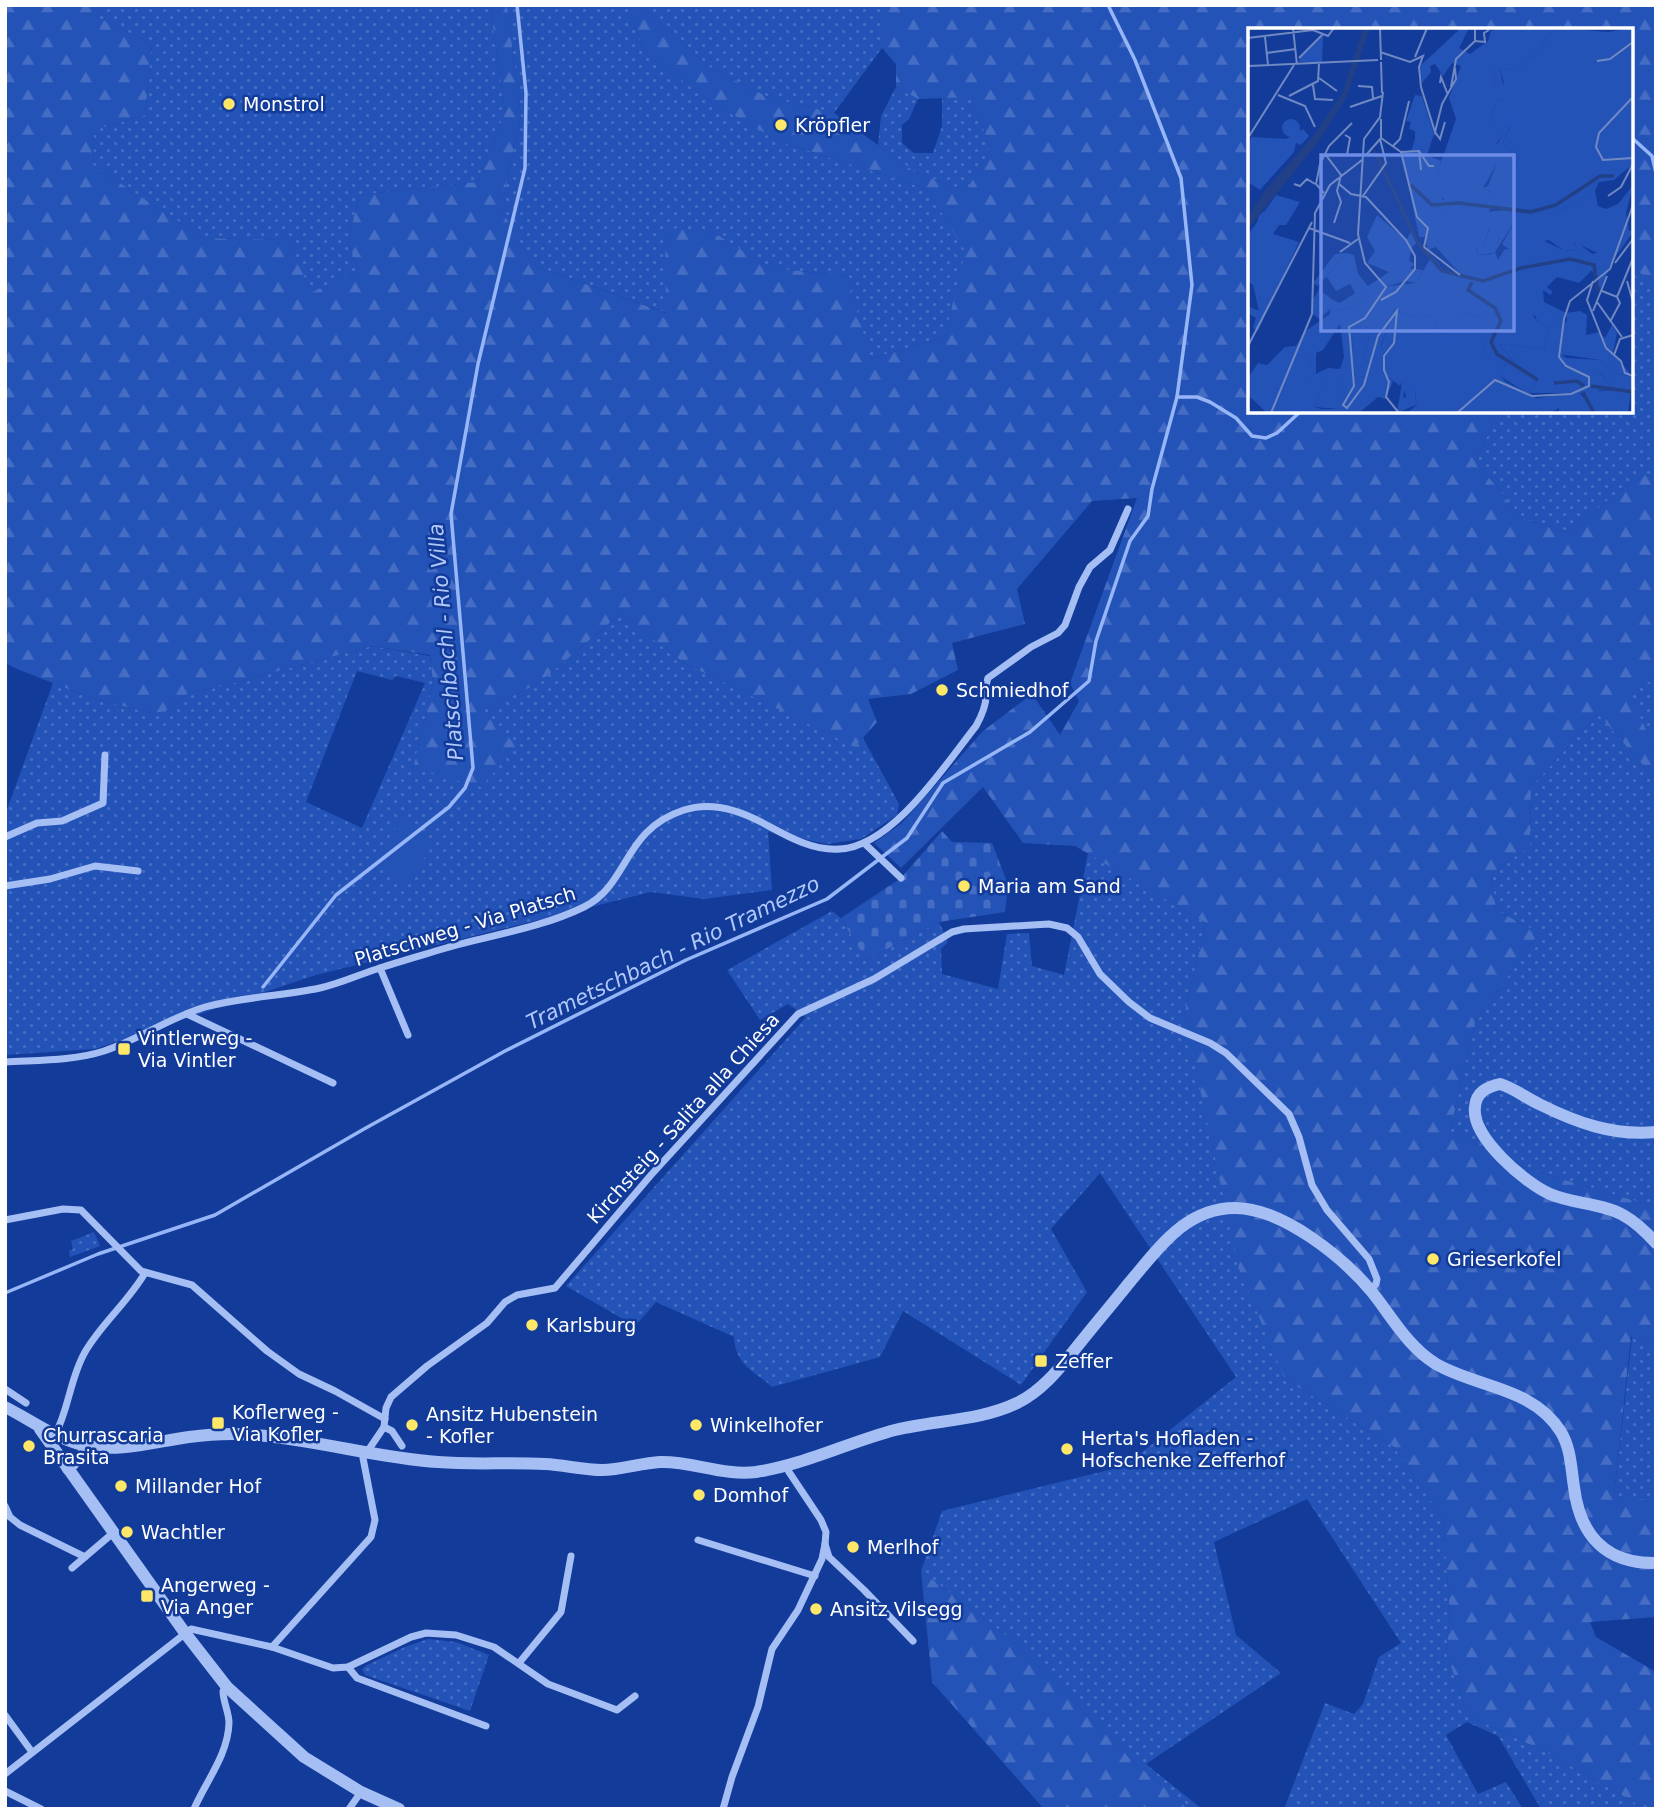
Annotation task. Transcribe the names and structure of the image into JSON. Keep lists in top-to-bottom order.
{
  "streets": {
    "street": ["Platschweg - Via Platsch", "Kirchsteig - Salita alla Chiesa"]
  },
  "water": ["Platschbachl - Rio Villa", "Trametschbach - Rio Tramezzo"],
  "places": {
    "other": [
      "Monstrol",
      "Kröpfler",
      "Schmiedhof",
      "Maria am Sand",
      "Grieserkofel",
      "Karlsburg",
      "Ansitz Hubenstein - Kofler",
      "Winkelhofer",
      "Churrascaria Brasita",
      "Herta's Hofladen - Hofschenke Zefferhof",
      "Millander Hof",
      "Domhof",
      "Wachtler",
      "Merlhof",
      "Ansitz Vilsegg"
    ],
    "transit": [
      "Vintlerweg - Via Vintler",
      "Zeffer",
      "Koflerweg - Via Kofler",
      "Angerweg - Via Anger"
    ]
  }
}
